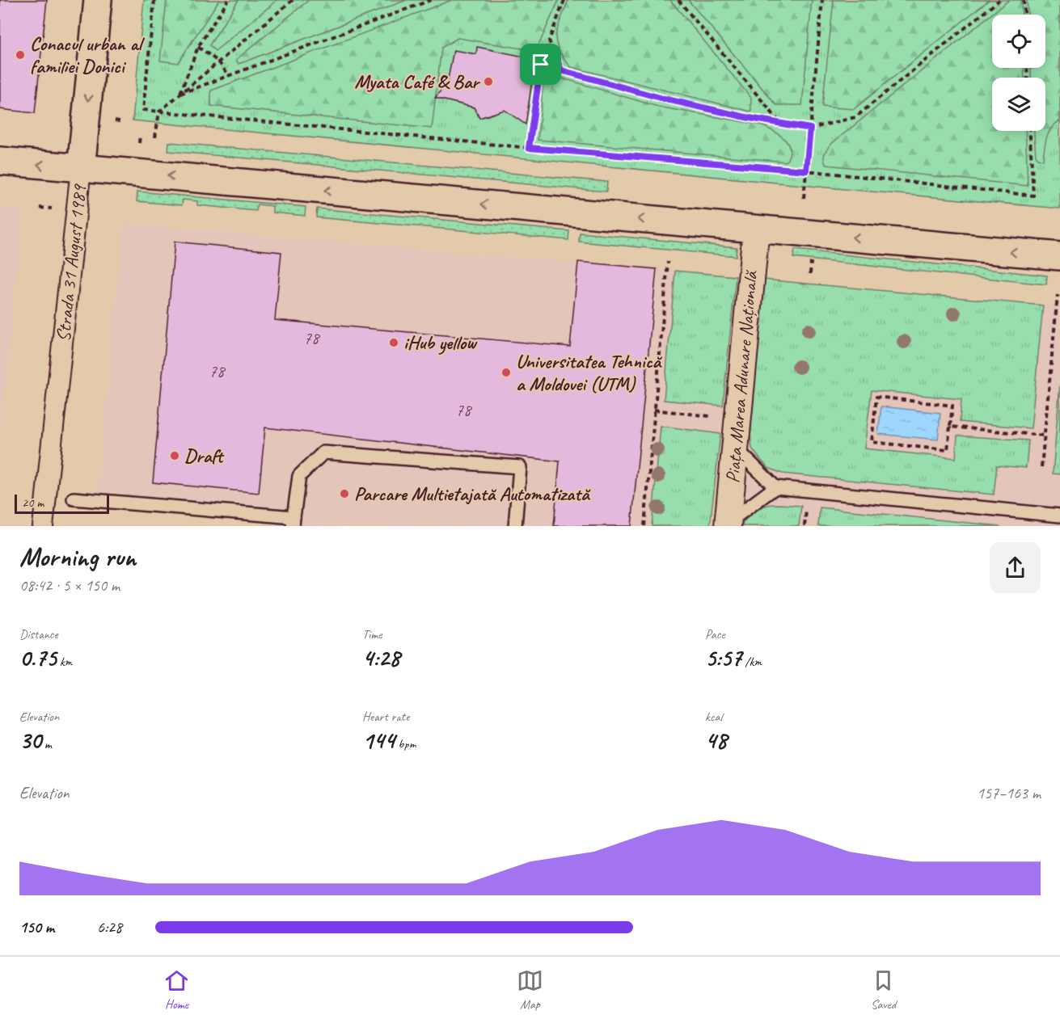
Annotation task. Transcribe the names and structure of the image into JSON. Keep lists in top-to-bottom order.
{
  "streets": {
    "main road": ["Strada 31 August 1989"],
    "street": ["Piața Marea Adunare Națională"]
  },
  "places": [
    "Conacul urban al familiei Donici",
    "Myata Café & Bar",
    "iHub yellow",
    "Universitatea Tehnică a Moldovei (UTM)",
    "Draft",
    "Parcare Multietajată Automatizată"
  ],
  "house_numbers": ["78", "78", "78"],
  "scale_bar": "20 m",
  "page": {
    "scale": "20 m",
    "heading": ["Morning run", "08:42 · 5 × 150 m"],
    "stats": [
      ["Distance", "0.75 km"],
      ["Time", "4:28"],
      ["Pace", "5:57 /km"],
      ["Elevation", "30 m"],
      ["Heart rate", "144 bpm"],
      ["kcal", "48"]
    ],
    "chart": ["Elevation", "157–163 m"],
    "list": [
      {
        "name": "150 m",
        "note": "6:28"
      }
    ],
    "tabs": ["Home", "Map", "Saved"]
  }
}
